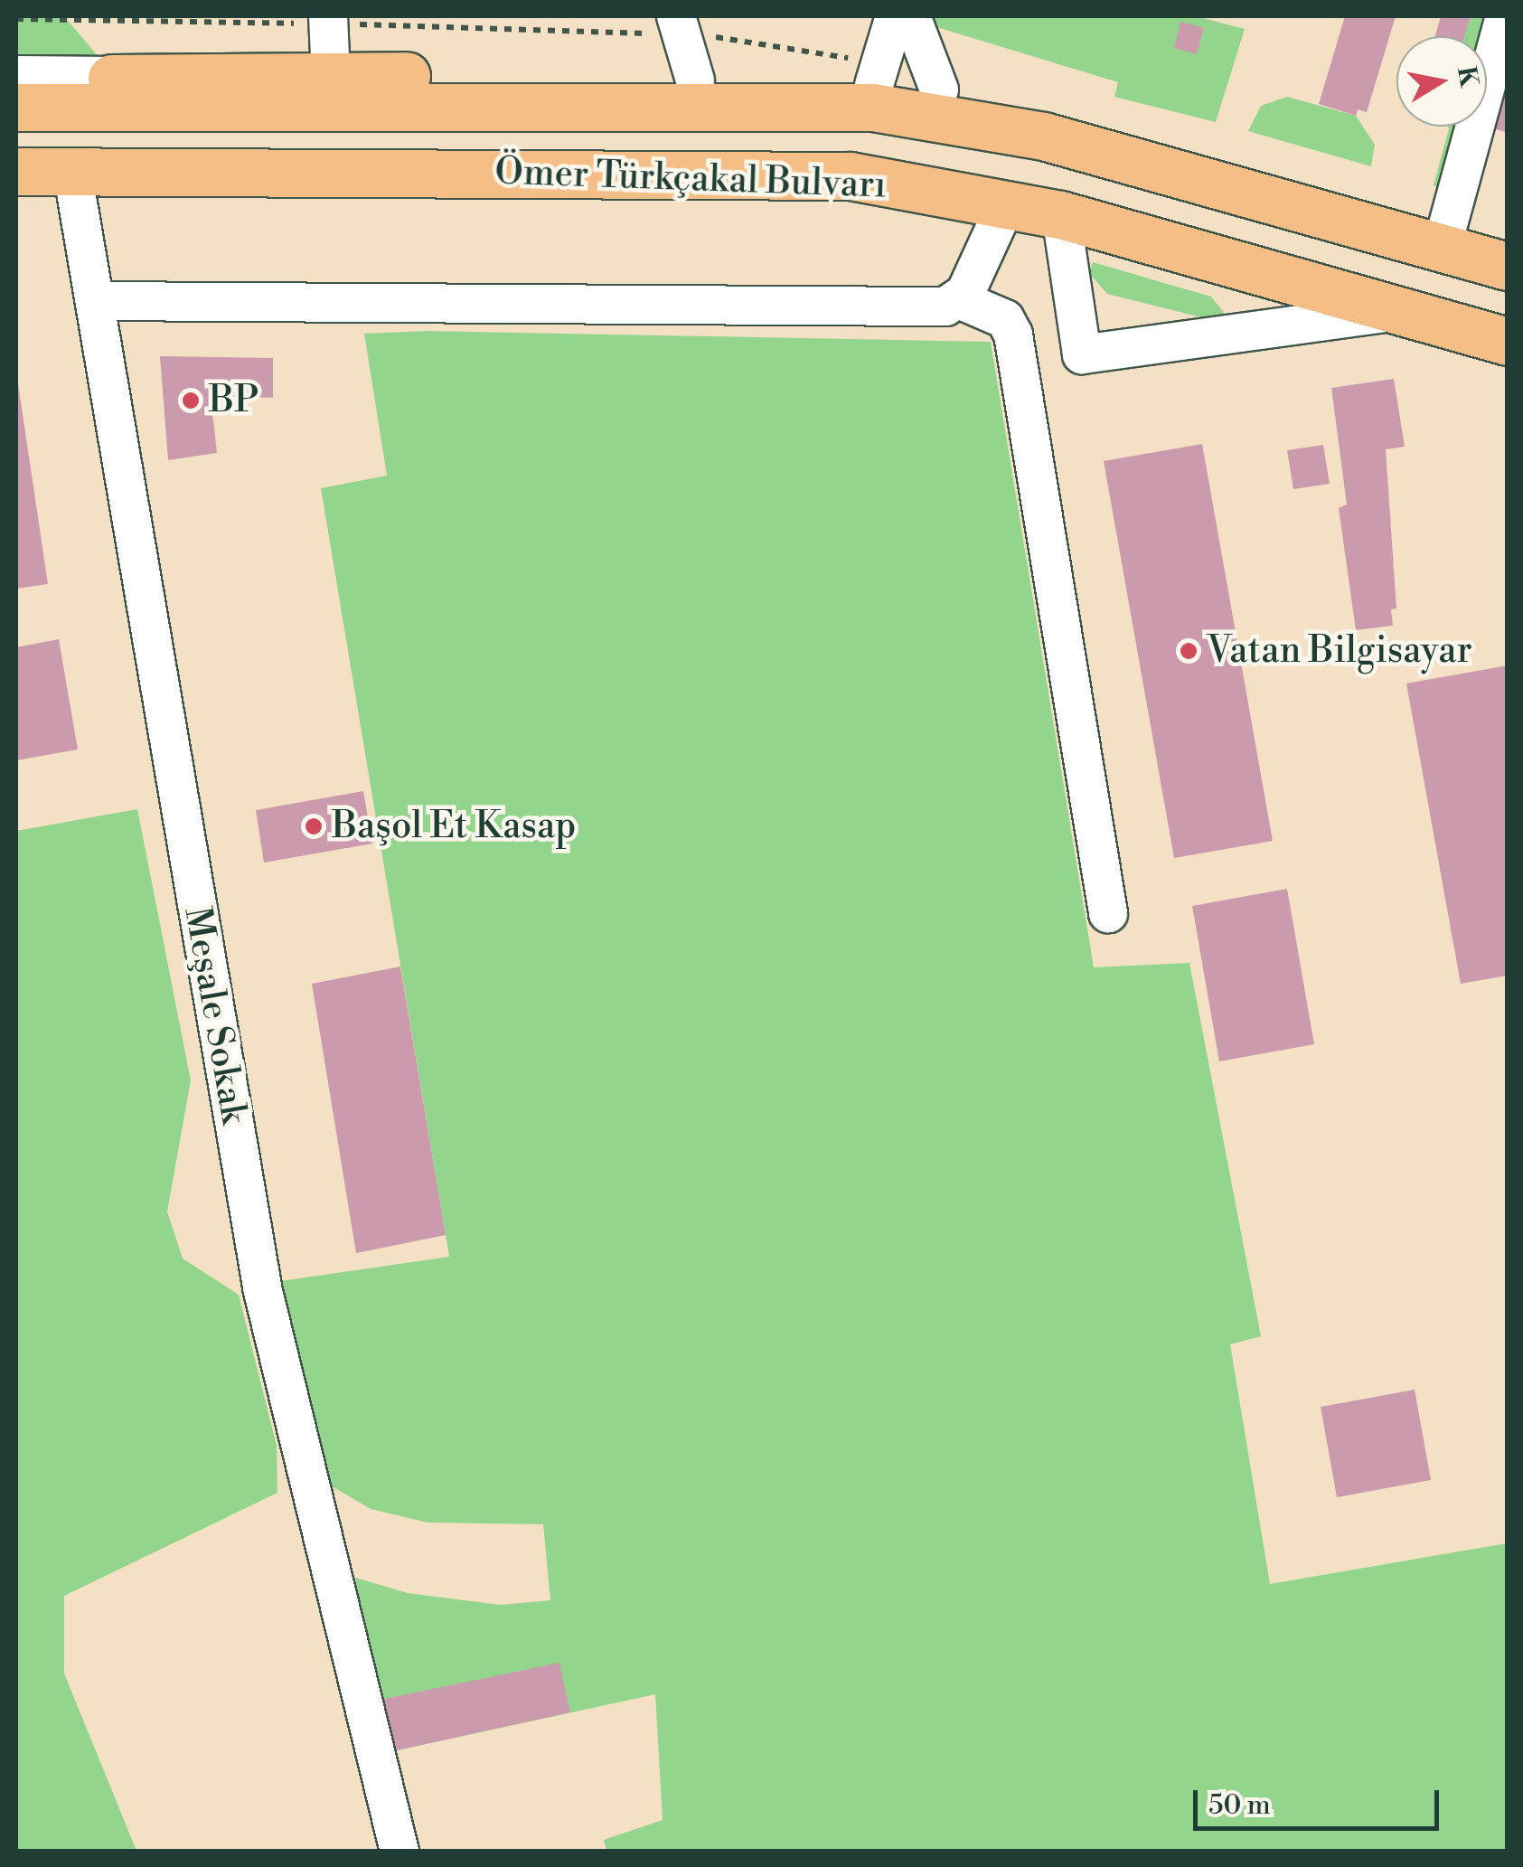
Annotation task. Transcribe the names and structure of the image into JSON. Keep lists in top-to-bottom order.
{
  "streets": {
    "main road": ["Ömer Türkçakal Bulvarı"],
    "street": ["Meşale Sokak"]
  },
  "crossings": [
    ["Ömer Türkçakal Bulvarı", "Meşale Sokak"]
  ],
  "places": ["BP", "Vatan Bilgisayar", "Başol Et Kasap"],
  "scale_bar": "50 m",
  "north": "right"
}
